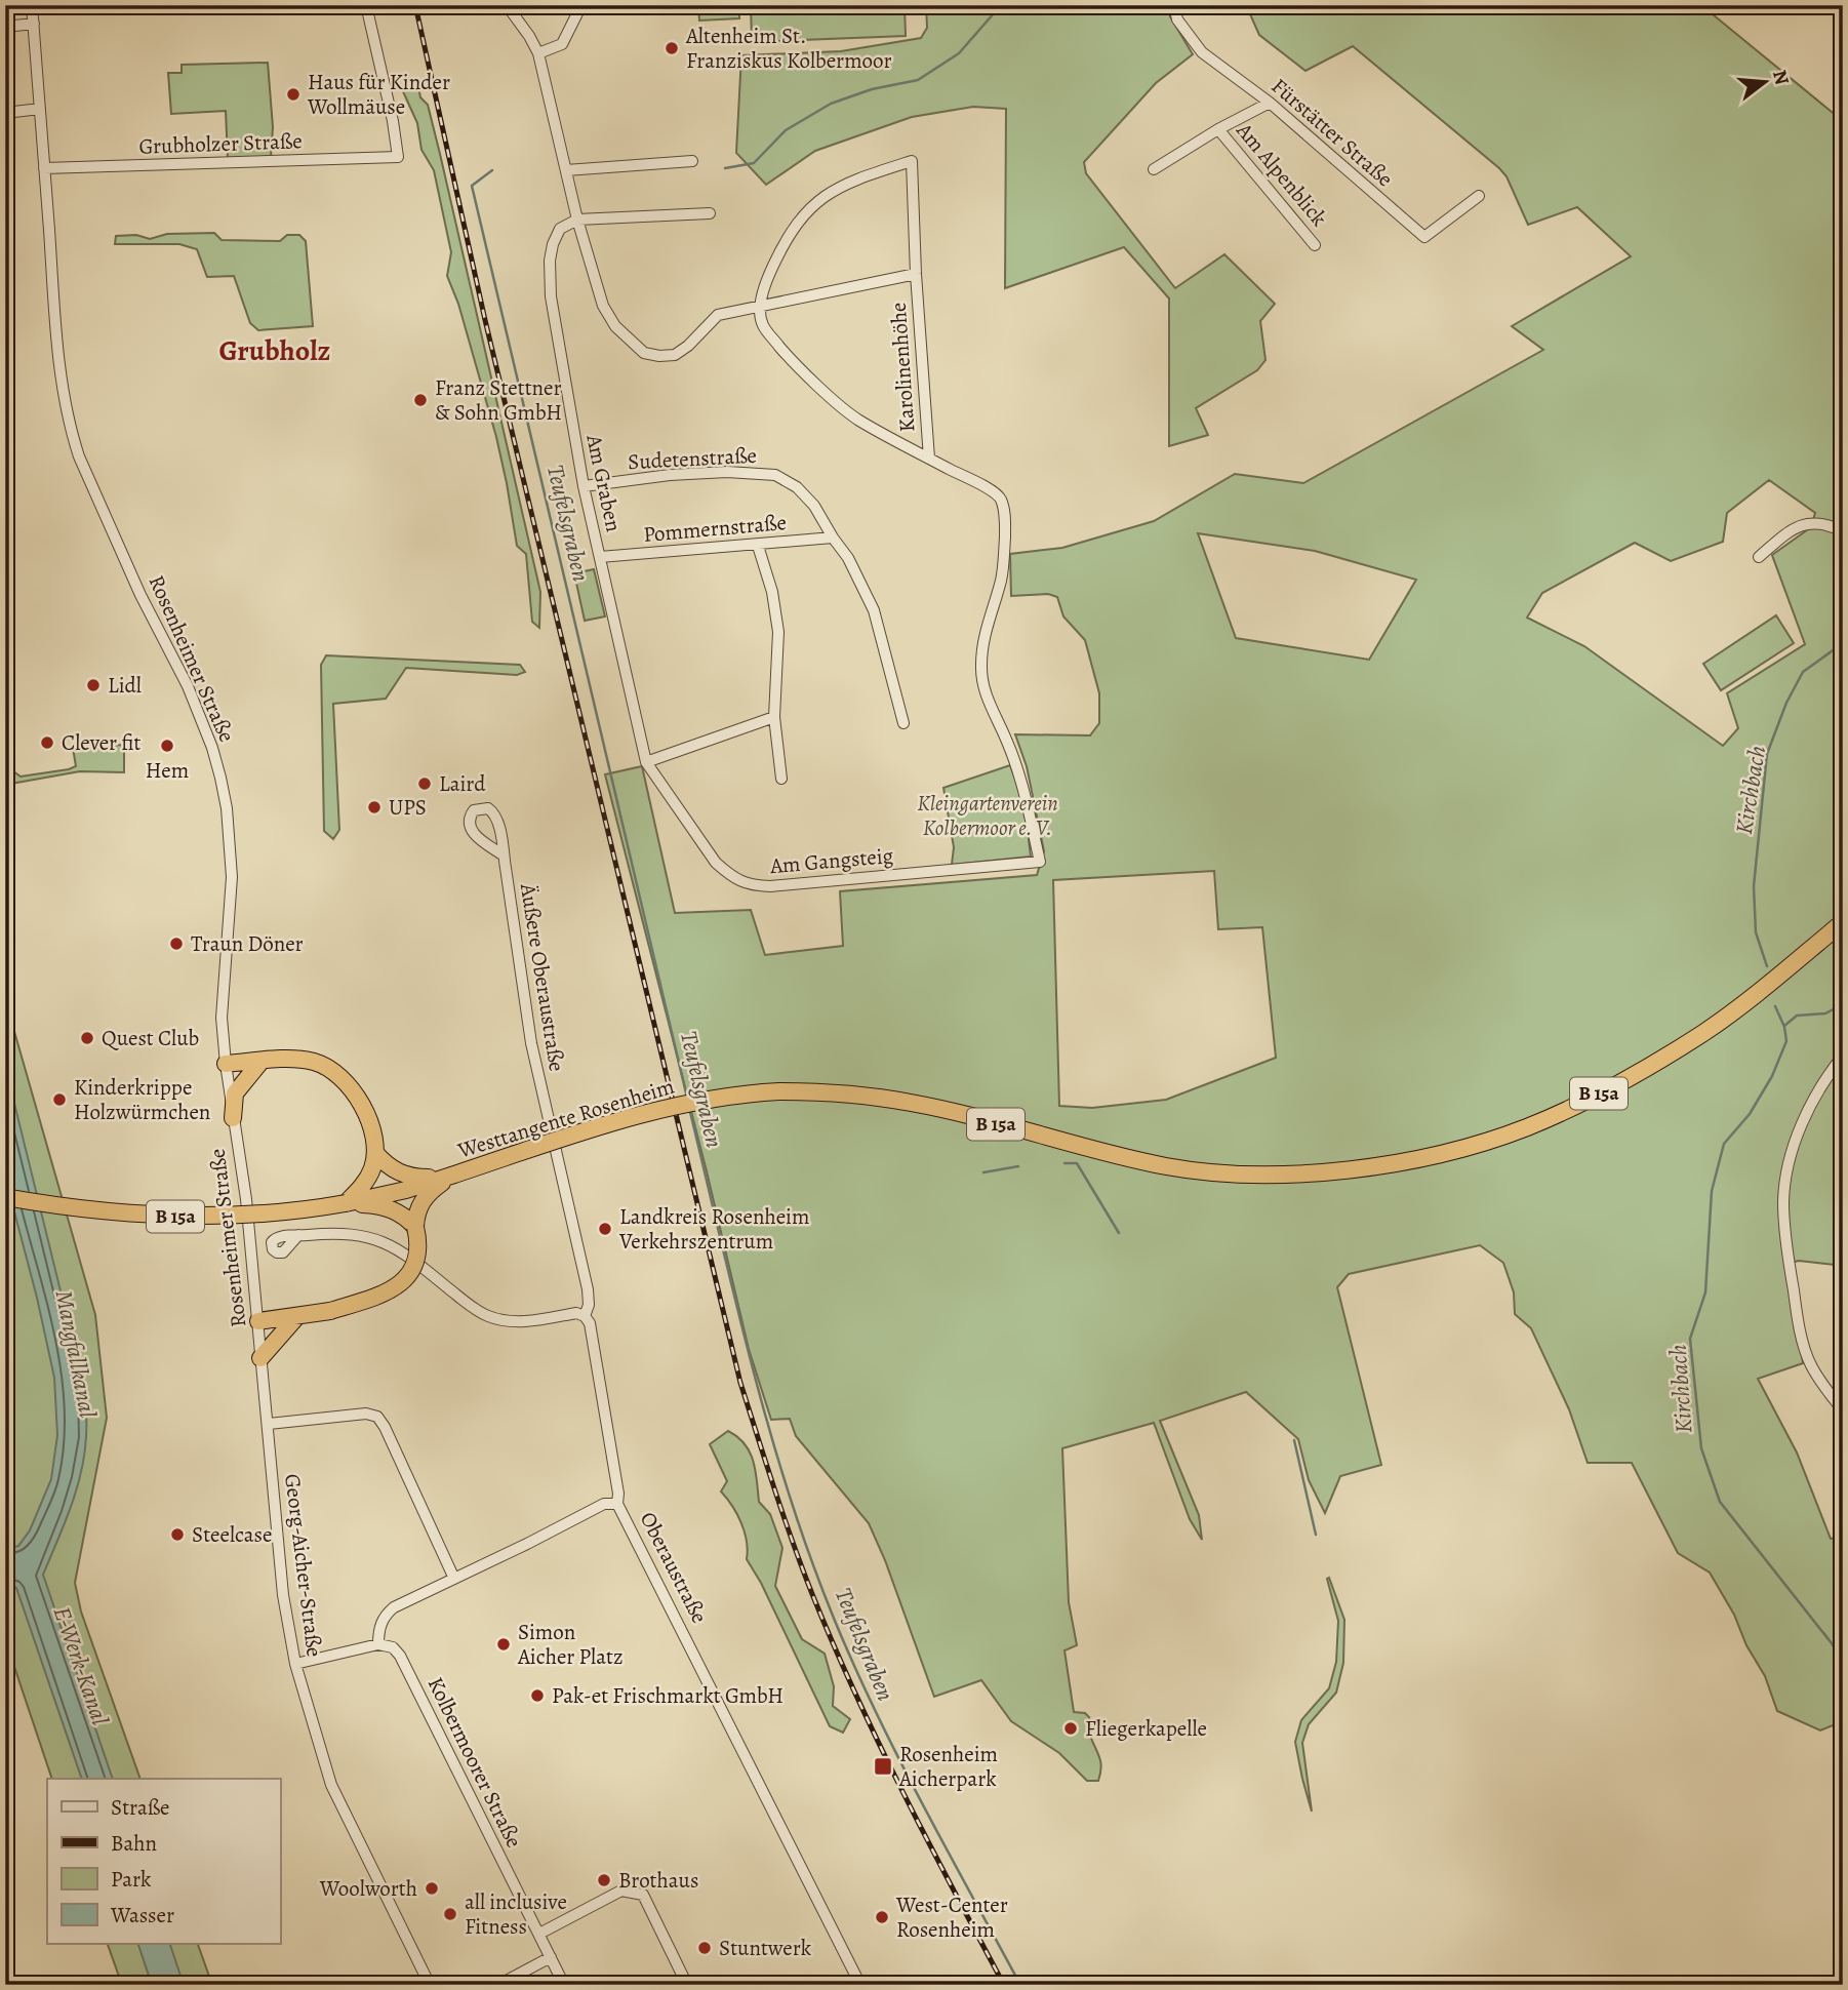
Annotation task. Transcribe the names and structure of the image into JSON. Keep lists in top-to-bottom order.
{
  "streets": {
    "highway": ["B 15a", "Westtangente Rosenheim"],
    "street": [
      "Fürstätter Straße",
      "Grubholzer Straße",
      "Am Alpenblick",
      "Karolinenhöhe",
      "Sudetenstraße",
      "Am Graben",
      "Pommernstraße",
      "Rosenheimer Straße",
      "Am Gangsteig",
      "Äußere Oberaustraße",
      "Georg-Aicher-Straße",
      "Oberaustraße",
      "Kolbermoorer Straße"
    ]
  },
  "crossings": [
    ["Fürstätter Straße", "Am Alpenblick"],
    ["Grubholzer Straße", "Rosenheimer Straße"],
    ["Karolinenhöhe", "Am Gangsteig"],
    ["Sudetenstraße", "Am Graben"],
    ["Sudetenstraße", "Pommernstraße"],
    ["Am Graben", "Pommernstraße"],
    ["Am Graben", "Am Gangsteig"],
    ["Rosenheimer Straße", "Georg-Aicher-Straße"],
    ["Äußere Oberaustraße", "Oberaustraße"]
  ],
  "districts": ["Grubholz"],
  "water": [
    "Teufelsgraben",
    "Kirchbach",
    "Mangfallkanal",
    "E-Werk-Kanal"
  ],
  "parks": ["Kleingartenverein Kolbermoor e. V."],
  "places": {
    "other": [
      "Altenheim St. Franziskus Kolbermoor",
      "Haus für Kinder Wollmäuse",
      "Franz Stettner & Sohn GmbH",
      "Lidl",
      "Clever fit",
      "Hem",
      "Laird",
      "UPS",
      "Traun Döner",
      "Quest Club",
      "Kinderkrippe Holzwürmchen",
      "Landkreis Rosenheim Verkehrszentrum",
      "Steelcase",
      "Simon Aicher Platz",
      "Pak-et Frischmarkt GmbH",
      "Fliegerkapelle",
      "Brothaus",
      "Woolworth",
      "all inclusive Fitness",
      "West-Center Rosenheim",
      "Stuntwerk"
    ],
    "transit": ["Rosenheim Aicherpark"]
  },
  "legend": [
    "Straße",
    "Bahn",
    "Park",
    "Wasser"
  ],
  "north": "right"
}
